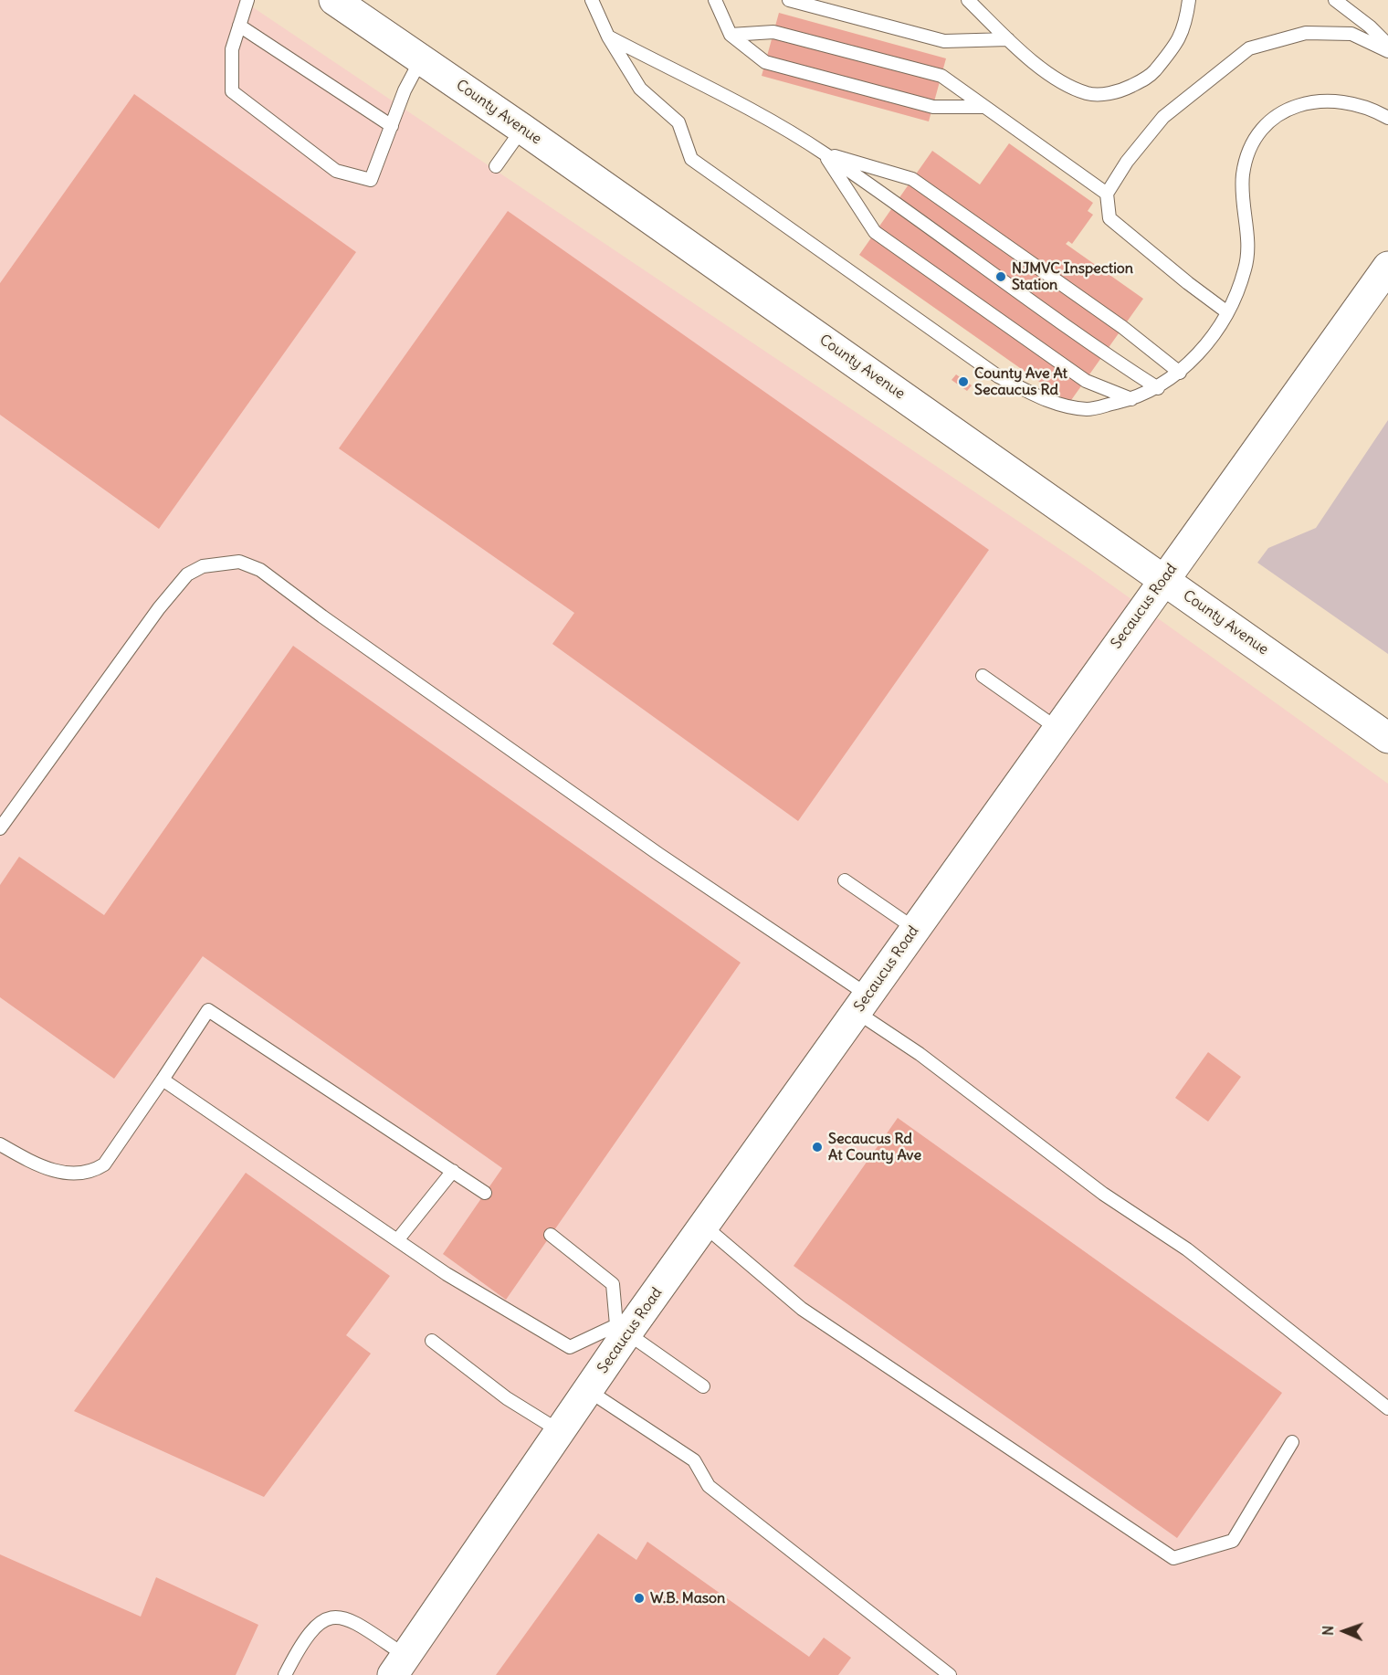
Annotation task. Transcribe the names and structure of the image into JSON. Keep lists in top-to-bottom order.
{
  "streets": {
    "main road": ["County Avenue", "Secaucus Road"]
  },
  "crossings": [
    ["County Avenue", "Secaucus Road"]
  ],
  "places": [
    "NJMVC Inspection Station",
    "County Ave At Secaucus Rd",
    "Secaucus Rd At County Ave",
    "W.B. Mason"
  ],
  "north": "left"
}
